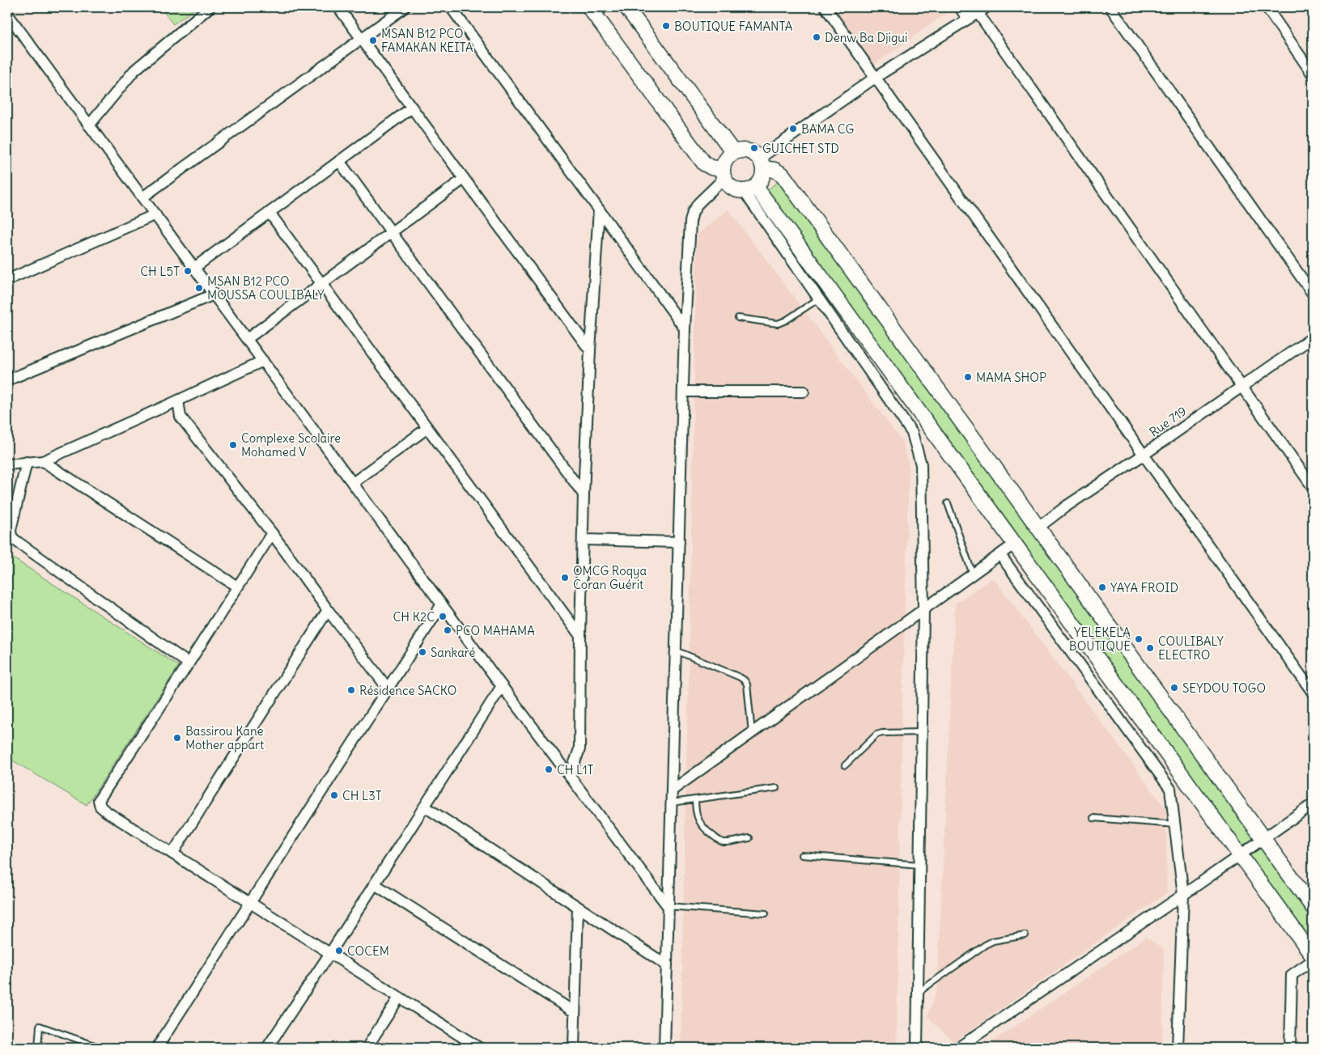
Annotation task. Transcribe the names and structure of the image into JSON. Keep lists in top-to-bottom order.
{
  "streets": {
    "street": ["Rue 719"]
  },
  "places": [
    "BOUTIQUE FAMANTA",
    "Denw Ba Djigui",
    "MSAN B12 PCO FAMAKAN KEITA",
    "BAMA CG",
    "GUICHET STD",
    "CH L5T",
    "MSAN B12 PCO MOUSSA COULIBALY",
    "MAMA SHOP",
    "Complexe Scolaire Mohamed V",
    "OMCG Roqya Coran Guérit",
    "YAYA FROID",
    "CH K2C",
    "PCO MAHAMA",
    "YELEKELA BOUTIQUE",
    "COULIBALY ELECTRO",
    "Sankaré",
    "SEYDOU TOGO",
    "Résidence SACKO",
    "Bassirou Kane Mother appart",
    "CH L1T",
    "CH L3T",
    "COCEM"
  ]
}
